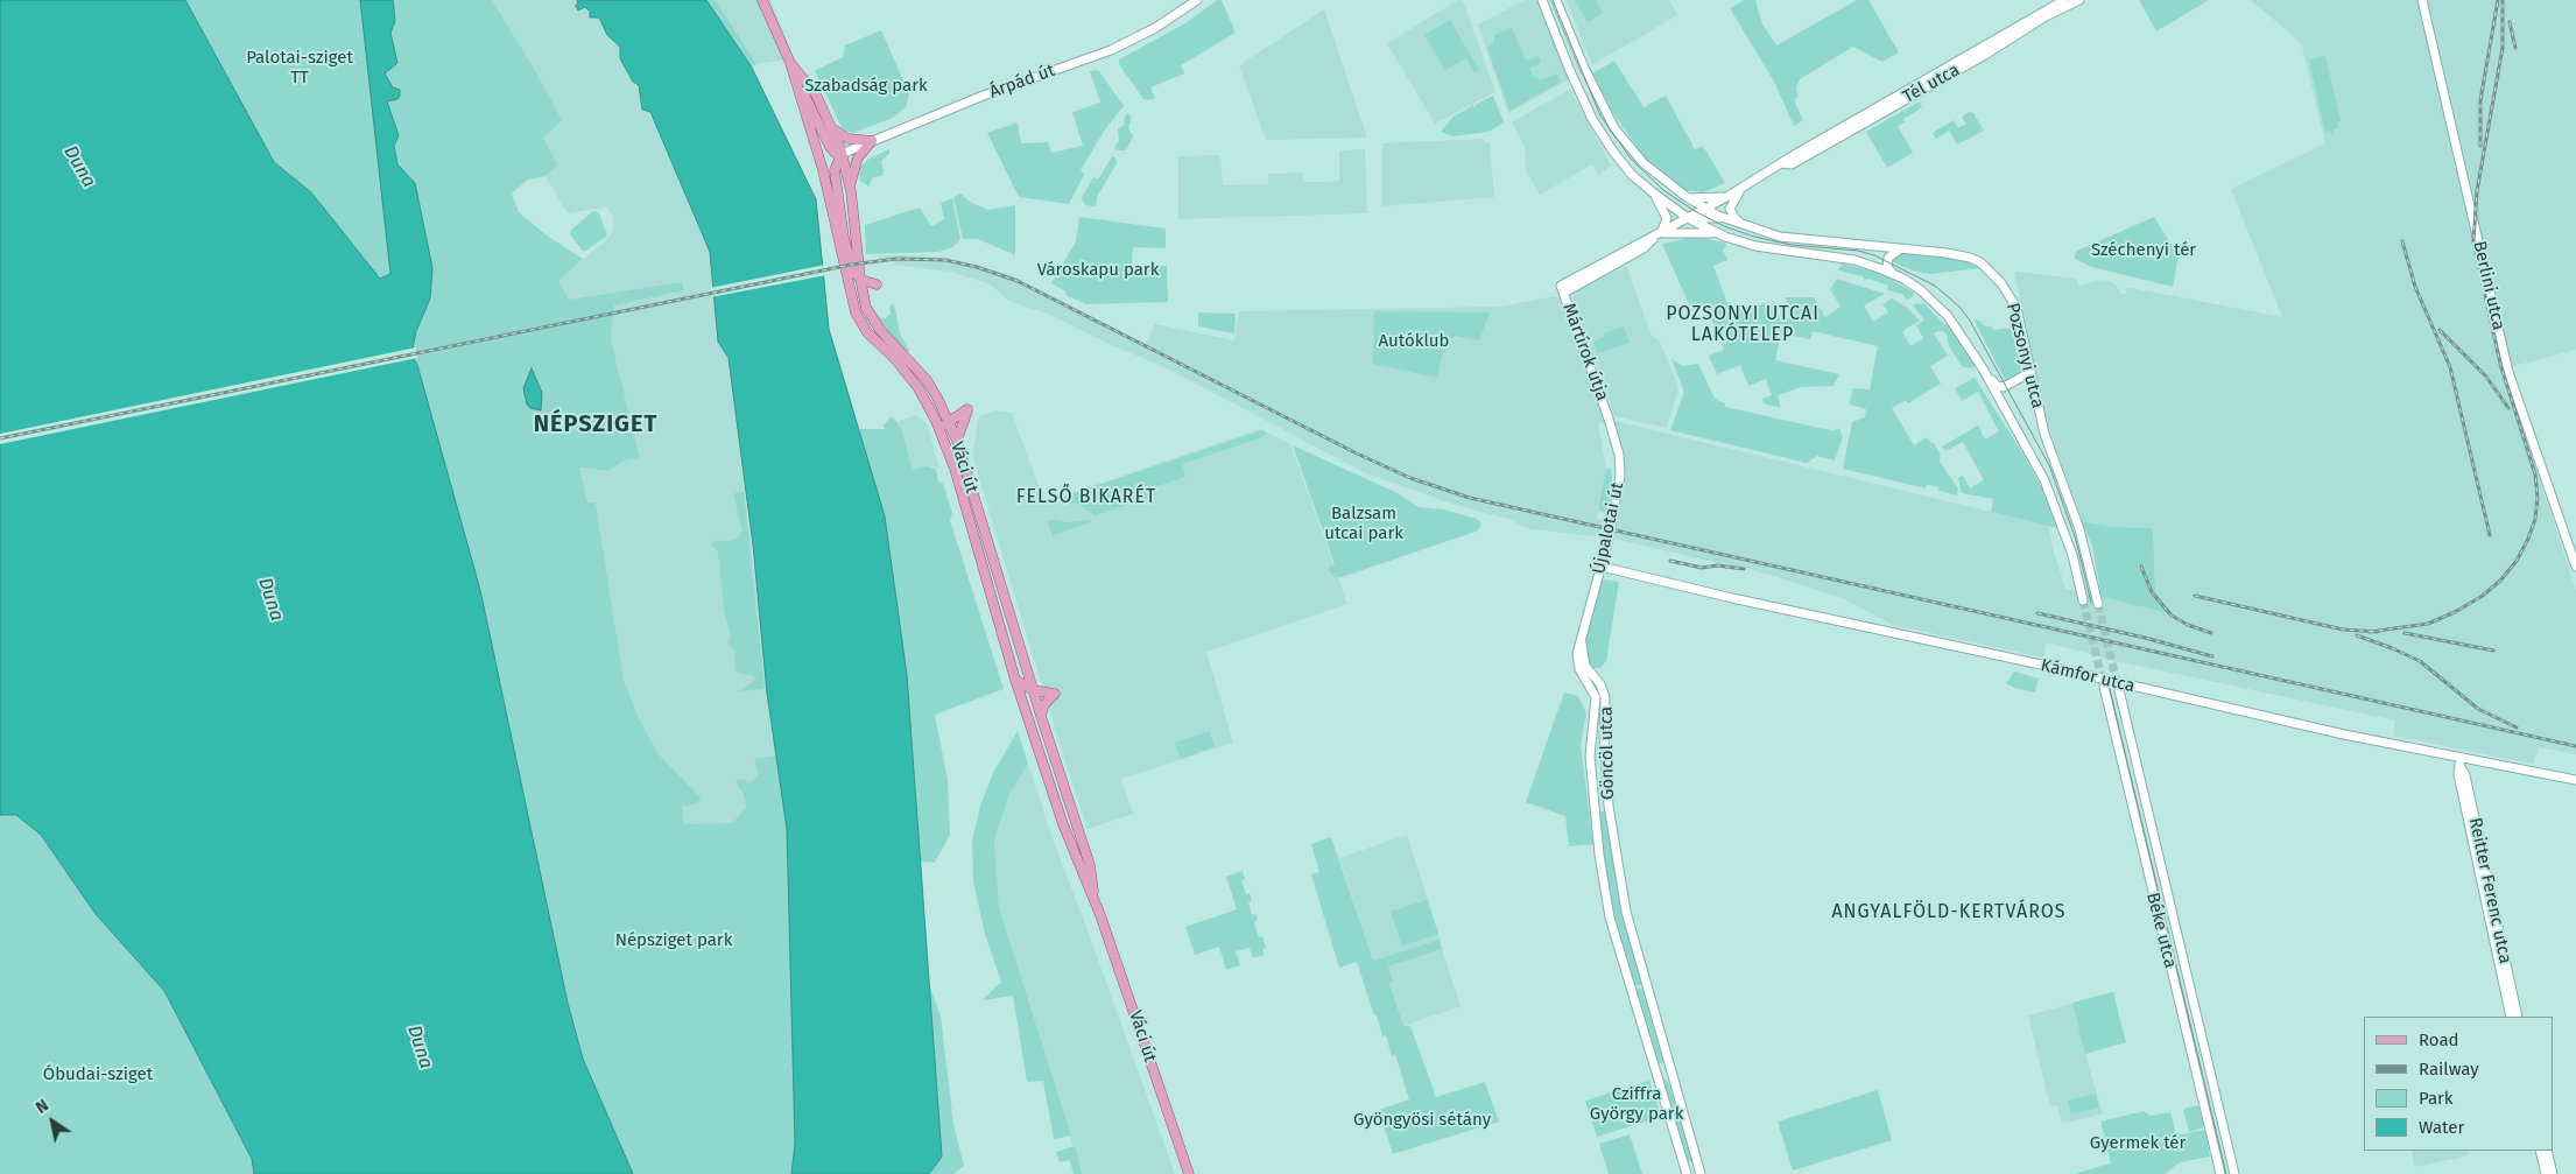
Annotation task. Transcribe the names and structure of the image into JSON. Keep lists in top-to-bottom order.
{
  "streets": {
    "main road": ["Váci út"],
    "street": [
      "Árpád út",
      "Tél utca",
      "Berlini utca",
      "Mártírok útja",
      "Pozsonyi utca",
      "Újpalotai út",
      "Kámfor utca",
      "Göncöl utca",
      "Reitter Ferenc utca",
      "Béke utca"
    ]
  },
  "crossings": [
    ["Árpád út", "Váci út"],
    ["Tél utca", "Pozsonyi utca"],
    ["Mártírok útja", "Újpalotai út"],
    ["Újpalotai út", "Kámfor utca"],
    ["Újpalotai út", "Göncöl utca"],
    ["Kámfor utca", "Reitter Ferenc utca"]
  ],
  "districts": [
    "POZSONYI UTCAI LAKÓTELEP",
    "NÉPSZIGET",
    "FELSŐ BIKARÉT",
    "ANGYALFÖLD-KERTVÁROS"
  ],
  "water": ["Duna"],
  "parks": [
    "Palotai-sziget TT",
    "Szabadság park",
    "Széchenyi tér",
    "Városkapu park",
    "Autóklub",
    "Balzsam utcai park",
    "Népsziget park",
    "Óbudai-sziget",
    "Cziffra György park",
    "Gyöngyösi sétány",
    "Gyermek tér"
  ],
  "legend": [
    "Road",
    "Railway",
    "Park",
    "Water"
  ],
  "north": "top left"
}
